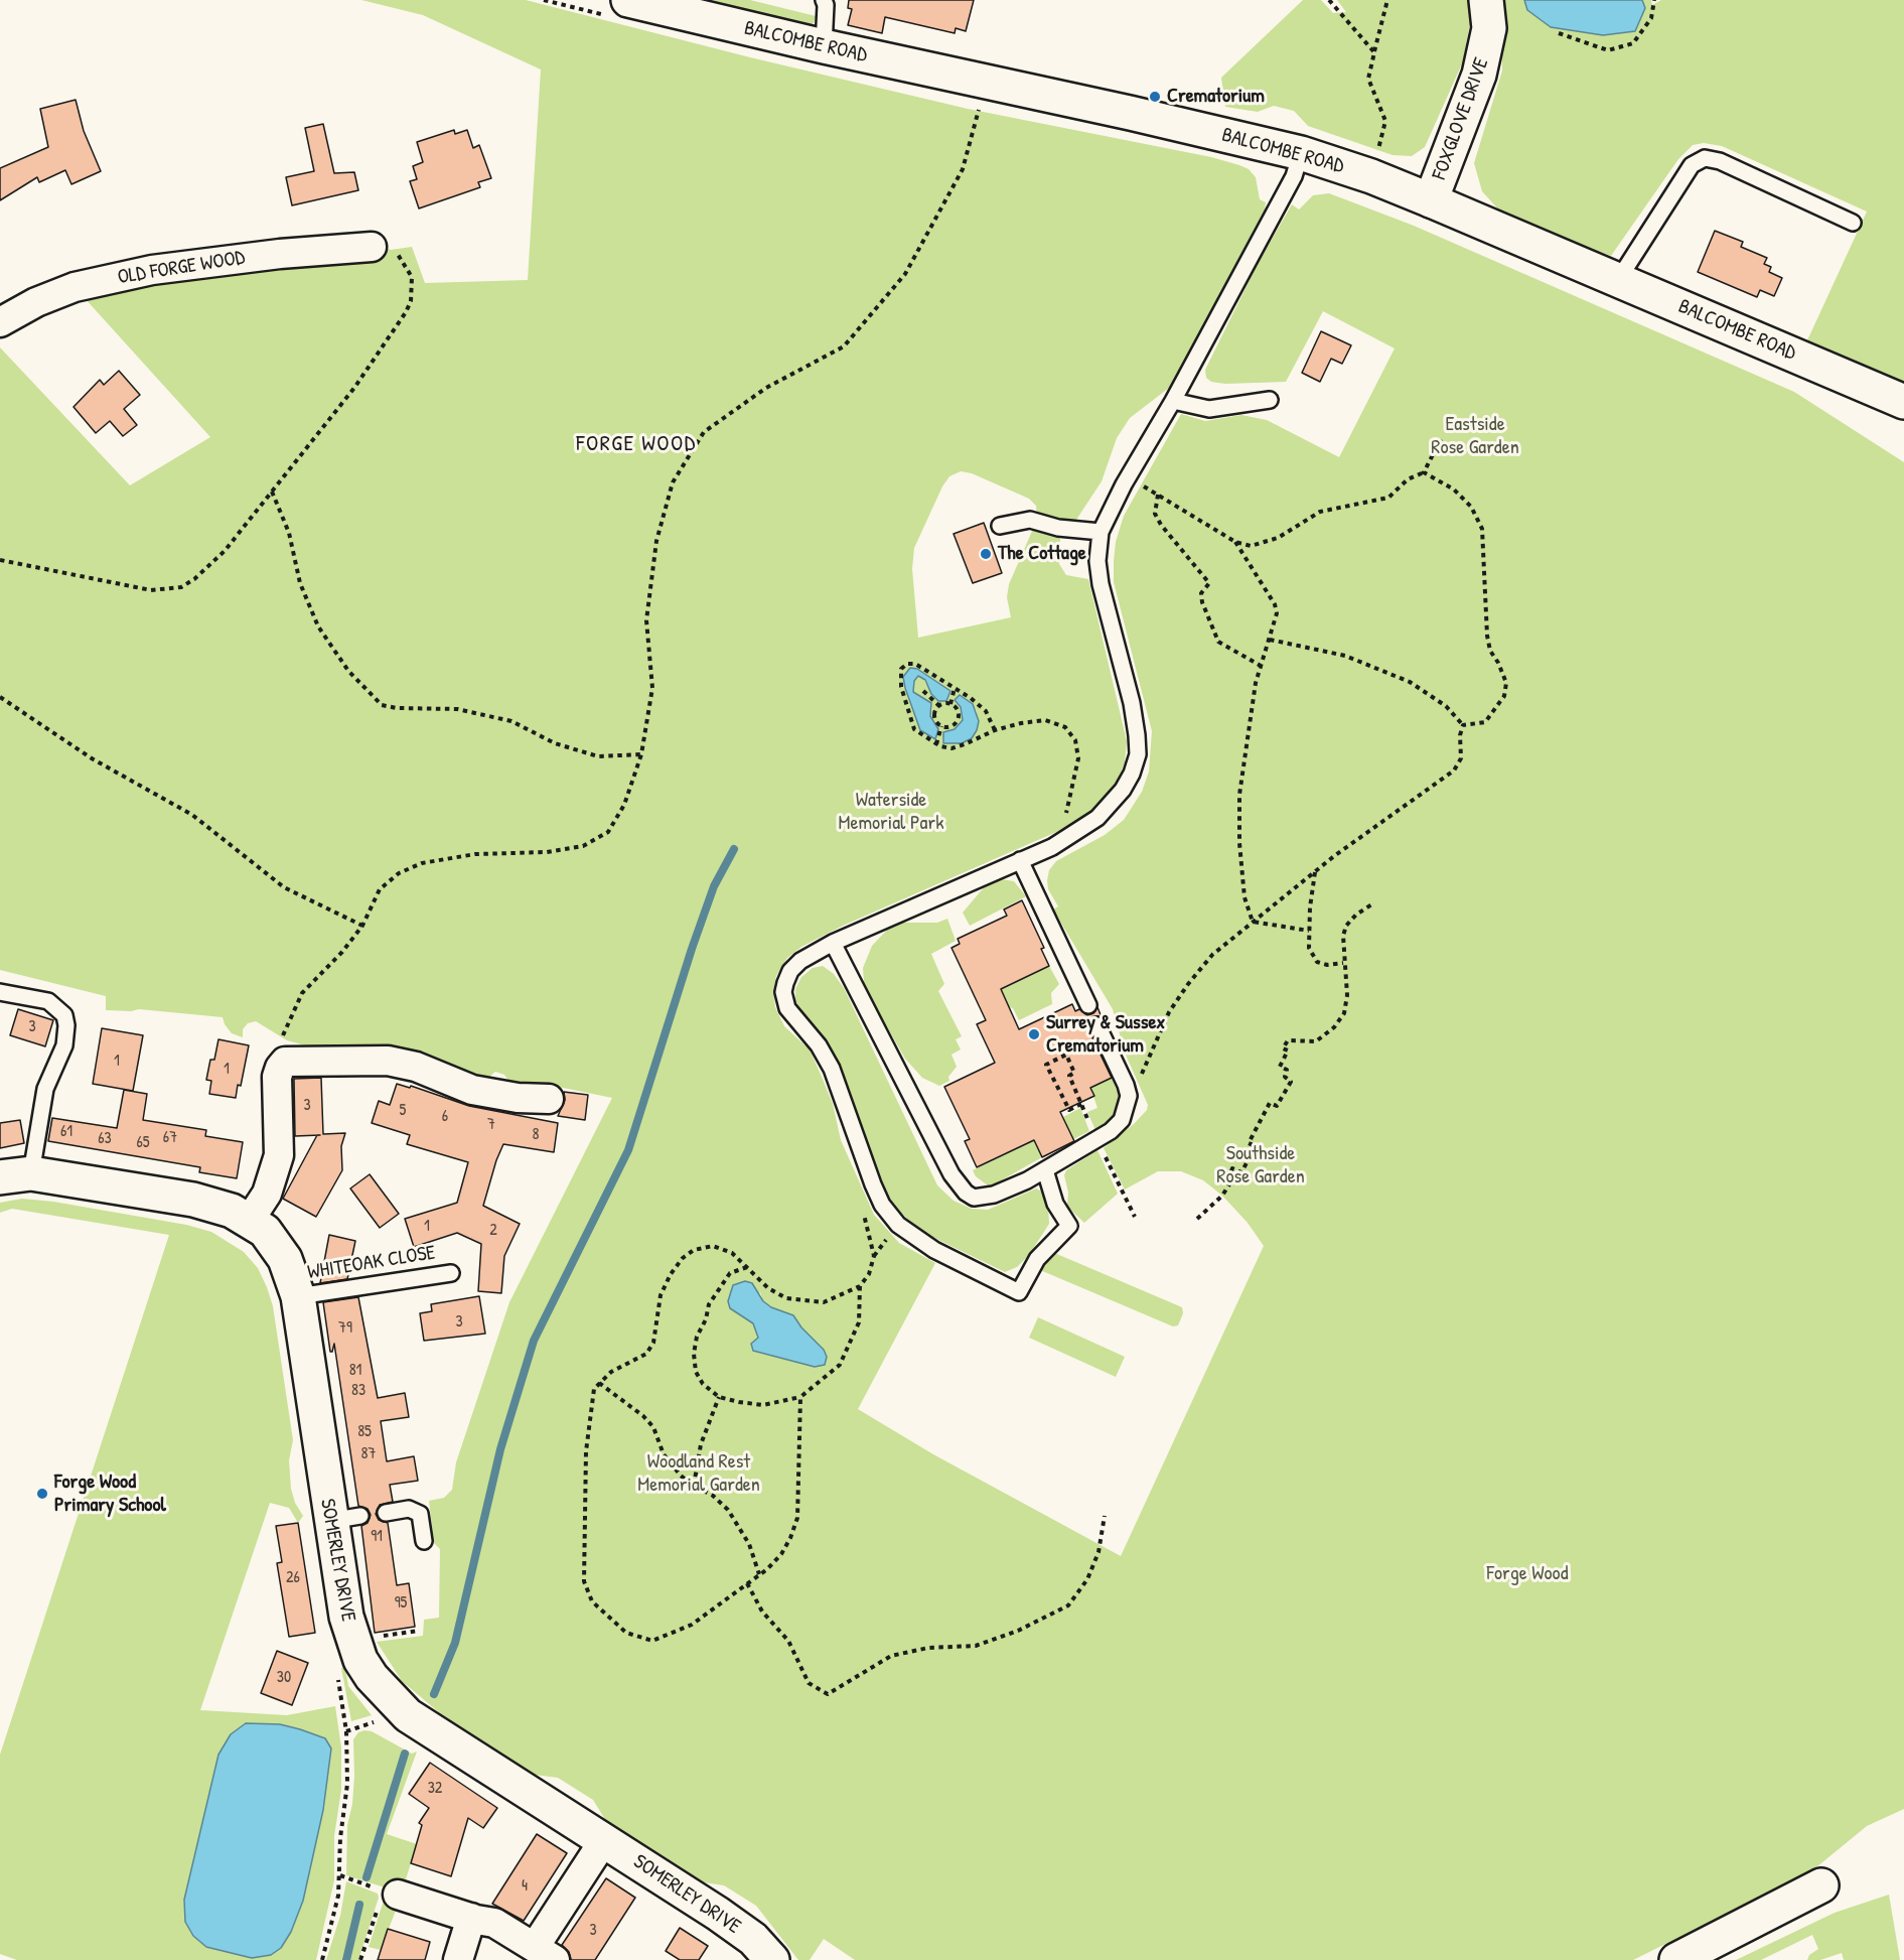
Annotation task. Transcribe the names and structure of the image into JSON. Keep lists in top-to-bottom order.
{
  "streets": {
    "street": [
      "BALCOMBE ROAD",
      "FOXGLOVE DRIVE",
      "OLD FORGE WOOD",
      "SOMERLEY DRIVE"
    ],
    "lane": ["WHITEOAK CLOSE"]
  },
  "crossings": [
    ["BALCOMBE ROAD", "FOXGLOVE DRIVE"],
    ["WHITEOAK CLOSE", "SOMERLEY DRIVE"]
  ],
  "districts": ["FORGE WOOD"],
  "parks": [
    "Eastside Rose Garden",
    "Waterside Memorial Park",
    "Southside Rose Garden",
    "Woodland Rest Memorial Garden",
    "Forge Wood"
  ],
  "places": [
    "Crematorium",
    "The Cottage",
    "Surrey & Sussex Crematorium",
    "Forge Wood Primary School"
  ],
  "house_numbers": [
    "3",
    "1",
    "1",
    "3",
    "5",
    "6",
    "7",
    "61",
    "8",
    "67",
    "63",
    "65",
    "1",
    "2",
    "3",
    "79",
    "81",
    "83",
    "85",
    "87",
    "91",
    "26",
    "95",
    "30",
    "32",
    "4",
    "3"
  ]
}
